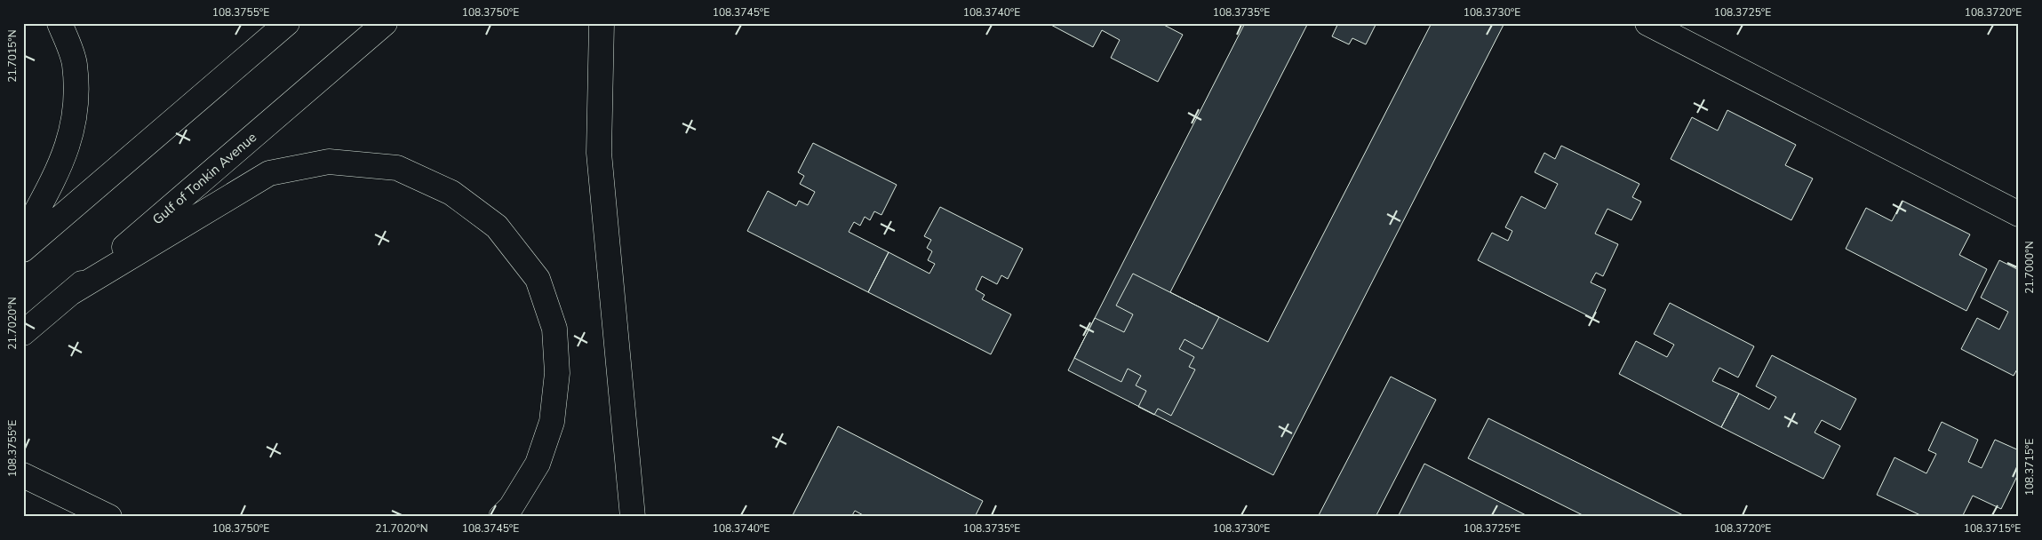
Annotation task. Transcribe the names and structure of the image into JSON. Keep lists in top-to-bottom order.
{
  "streets": {
    "main road": ["Gulf of Tonkin Avenue"]
  },
  "coordinates": [
    "108.3755°E",
    "108.3750°E",
    "108.3745°E",
    "108.3740°E",
    "108.3735°E",
    "108.3730°E",
    "108.3725°E",
    "108.3720°E",
    "21.7015°N",
    "21.7000°N",
    "21.7020°N",
    "108.3715°E"
  ]
}
